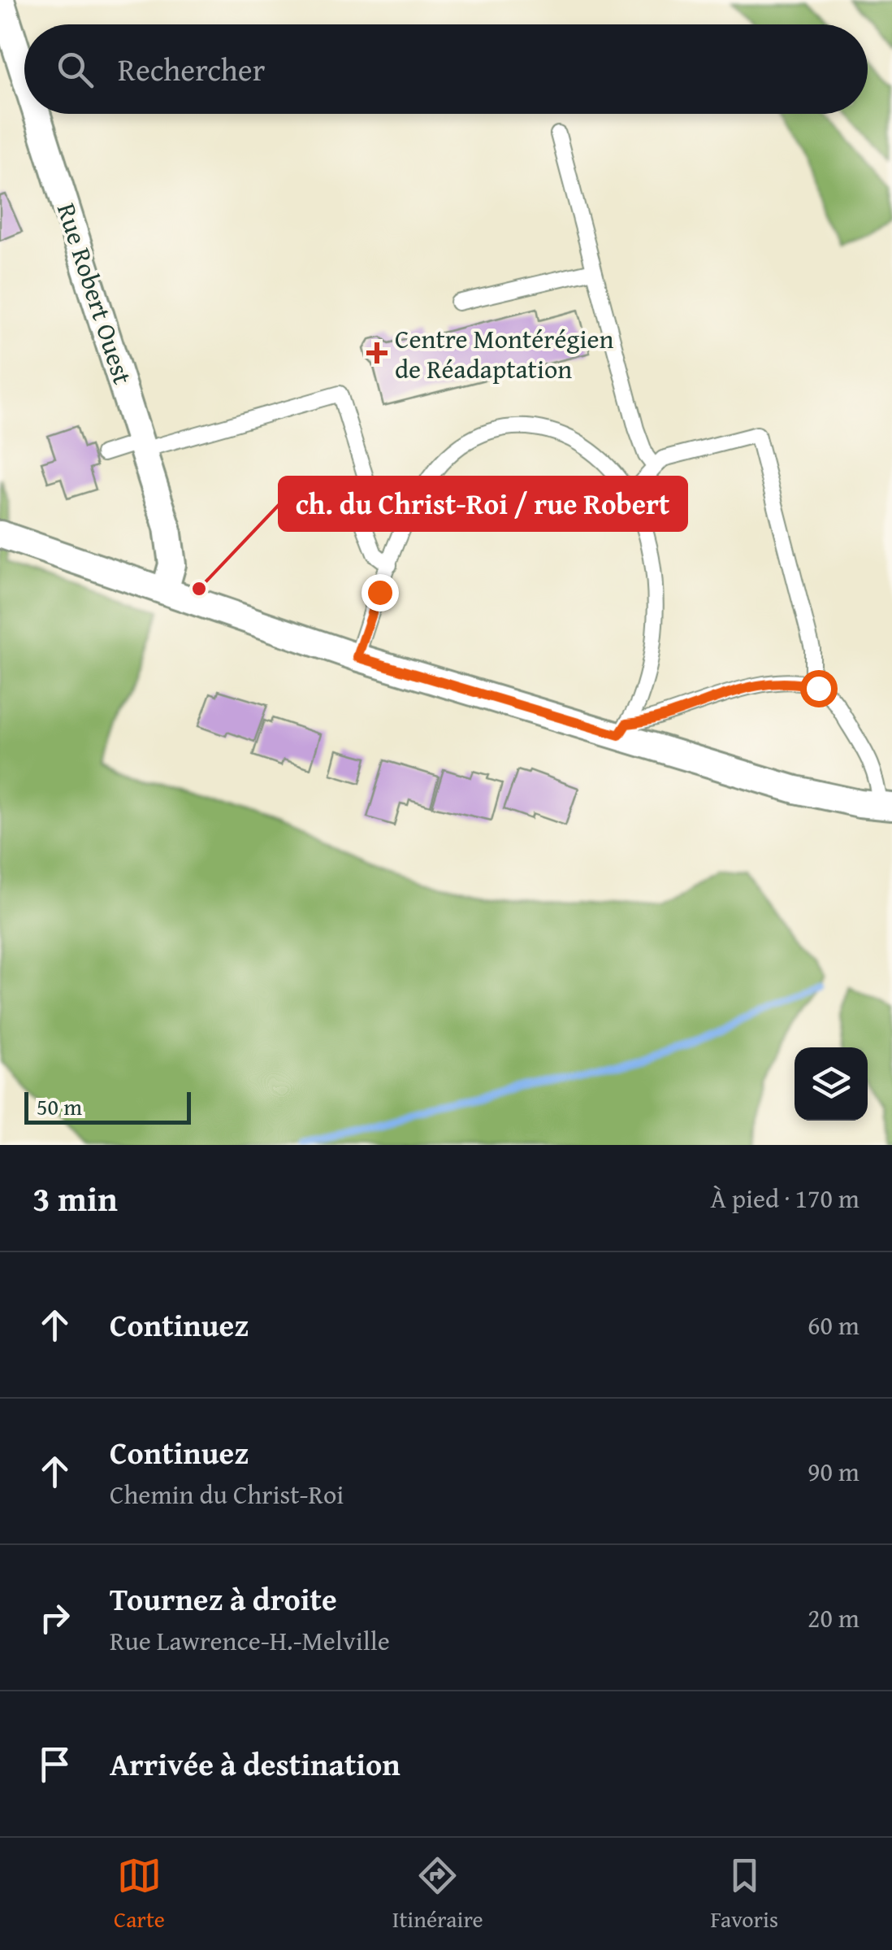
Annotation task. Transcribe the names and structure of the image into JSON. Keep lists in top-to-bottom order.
{
  "streets": {
    "street": ["Rue Robert Ouest"]
  },
  "places": {
    "health": ["Centre Montérégien de Réadaptation"],
    "other": ["ch. du Christ-Roi / rue Robert"]
  },
  "scale_bar": "50 m",
  "page": {
    "search": "Rechercher",
    "scale": "50 m",
    "heading": ["3 min", "À pied · 170 m"],
    "list": [
      ["Continuez", "60 m"],
      ["Continuez", "Chemin du Christ-Roi", "90 m"],
      ["Tournez à droite", "Rue Lawrence-H.-Melville", "20 m"],
      "Arrivée à destination"
    ],
    "nav": ["Carte", "Itinéraire", "Favoris"]
  }
}
